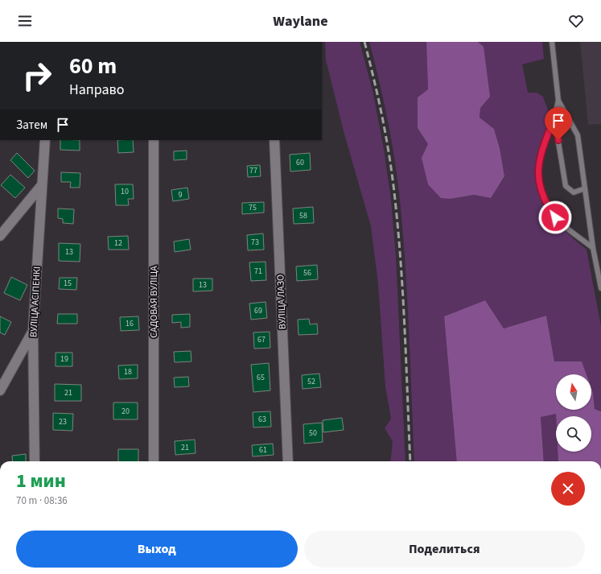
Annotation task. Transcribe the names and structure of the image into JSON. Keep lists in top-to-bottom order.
{
  "streets": {
    "street": ["ВУЛІЦА АСІПЕНКІ", "САДОВАЯ ВУЛІЦА", "ВУЛІЦА ЛАЗО"]
  },
  "house_numbers": [
    "60",
    "77",
    "10",
    "9",
    "75",
    "58",
    "73",
    "12",
    "13",
    "71",
    "56",
    "15",
    "13",
    "69",
    "16",
    "67",
    "19",
    "18",
    "65",
    "52",
    "21",
    "20",
    "63",
    "23",
    "50",
    "21",
    "61"
  ],
  "north": "top",
  "page": {
    "header": "Waylane",
    "turn": ["60 m", "Направо"],
    "then": "Затем",
    "heading": ["1 мин", "70 m · 08:36"],
    "buttons": ["Выход", "Поделиться"]
  }
}
